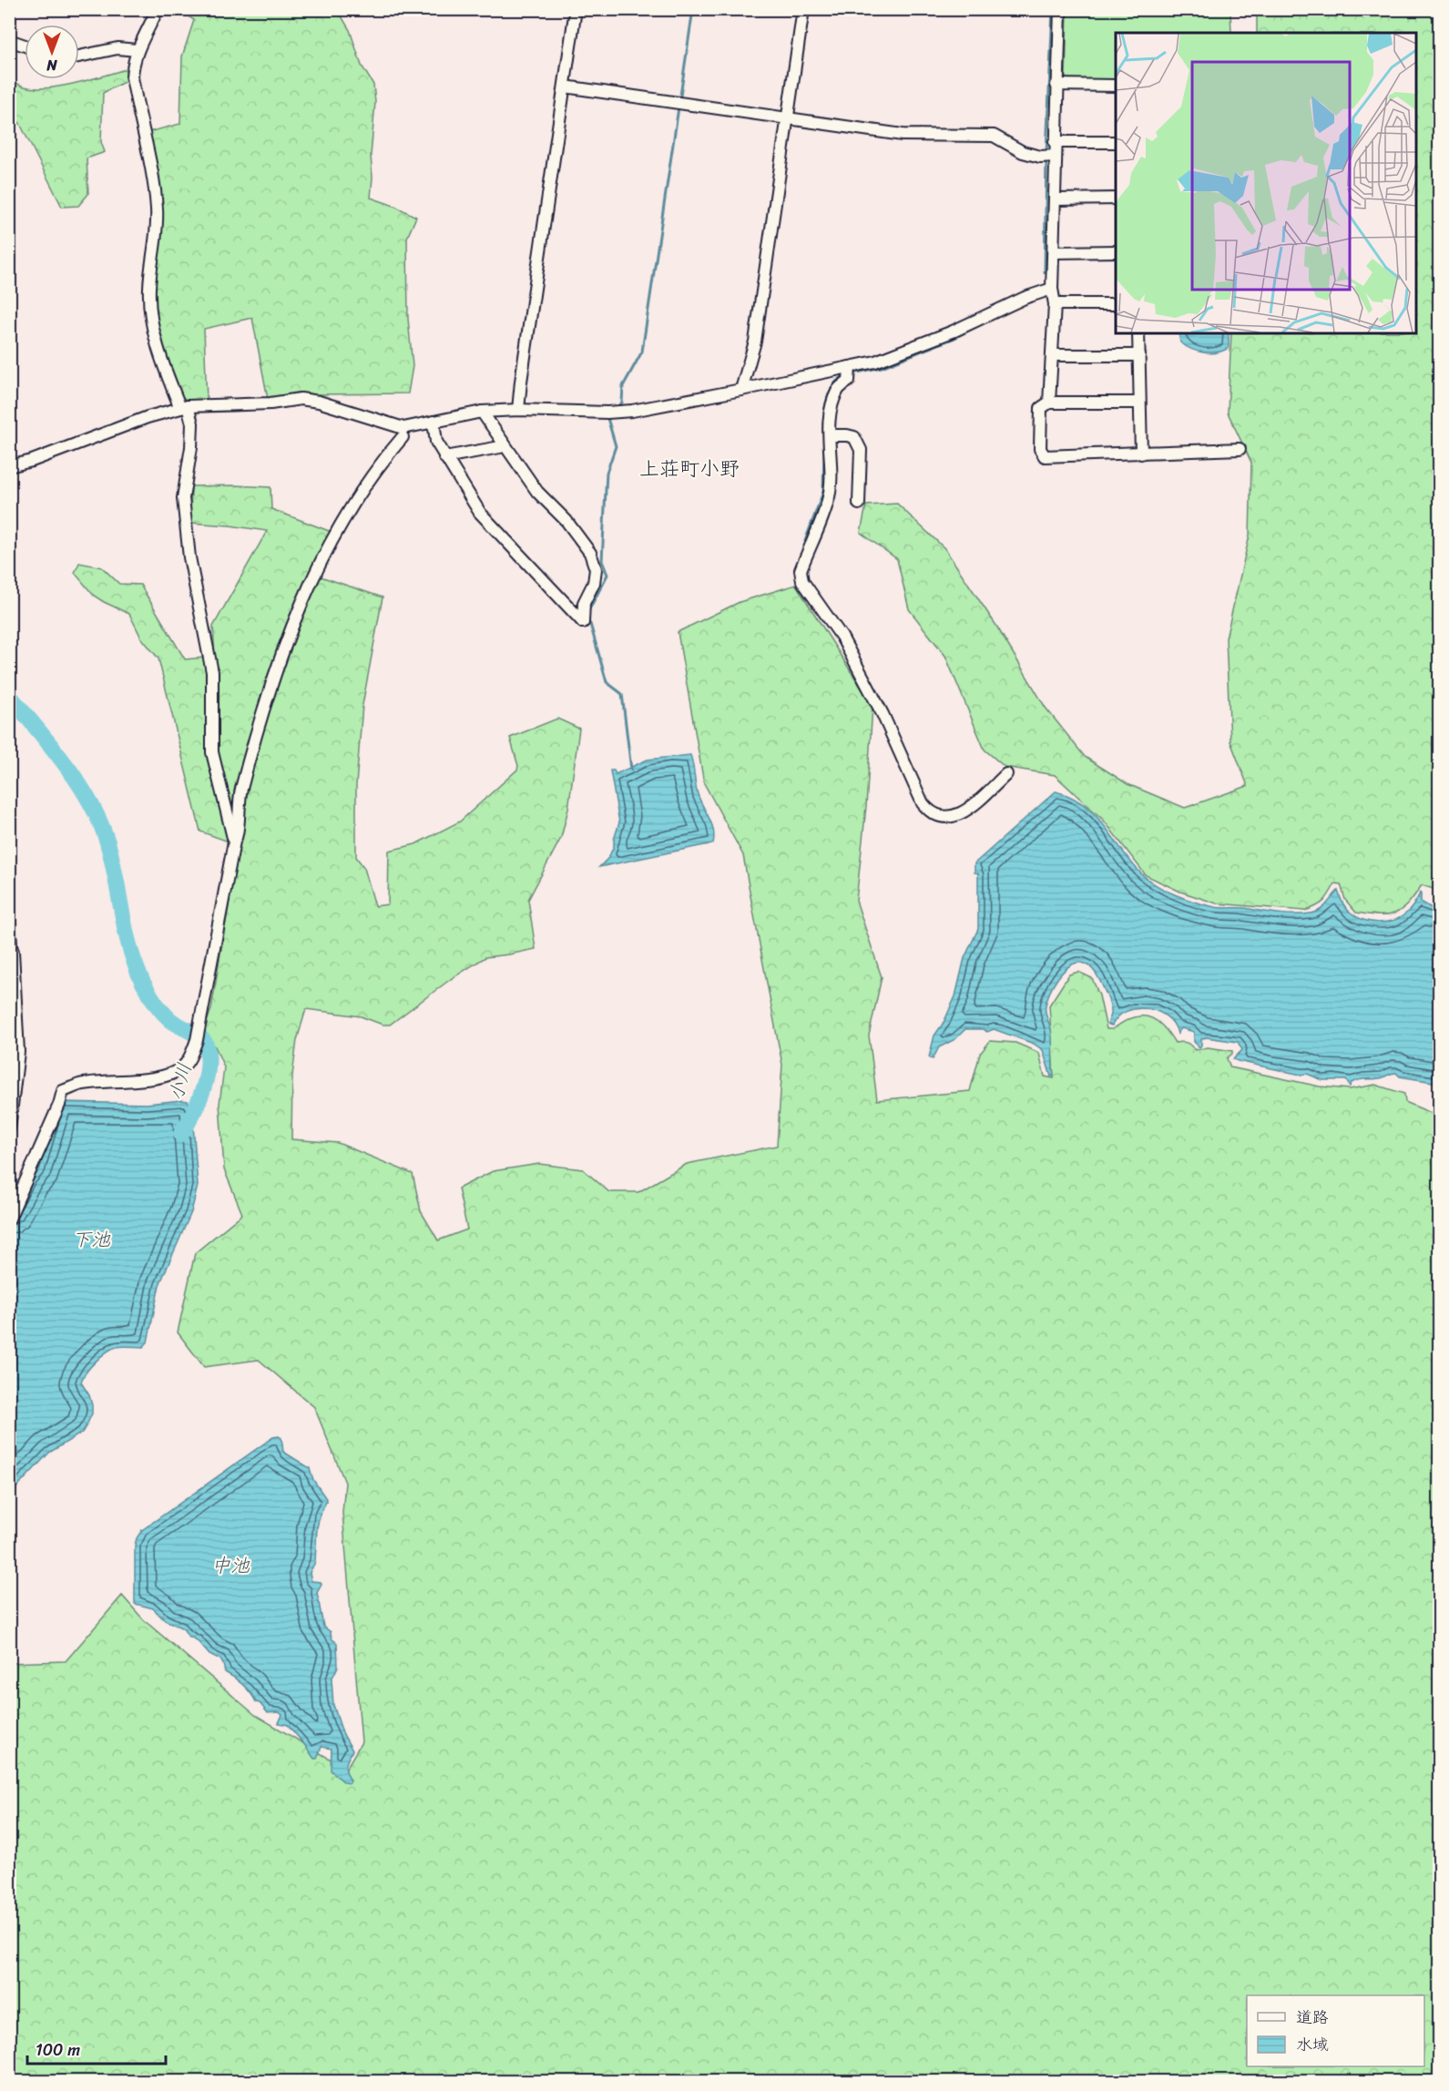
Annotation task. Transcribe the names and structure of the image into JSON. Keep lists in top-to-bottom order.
{
  "districts": ["上荘町小野"],
  "water": ["小川", "下池", "中池"],
  "legend": ["道路", "水域"],
  "scale_bar": "100 m",
  "north": "bottom"
}
